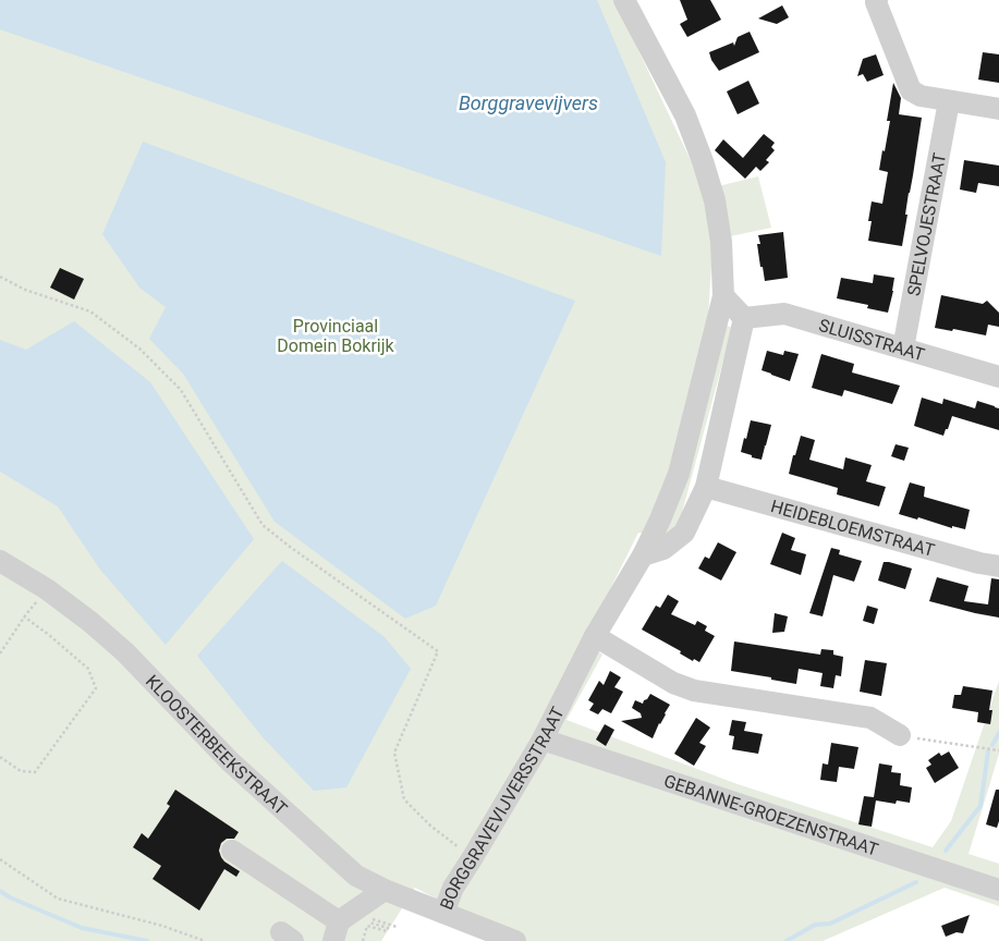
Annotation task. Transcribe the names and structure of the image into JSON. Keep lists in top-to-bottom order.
{
  "streets": {
    "street": [
      "SPELVOJESTRAAT",
      "SLUISSTRAAT",
      "HEIDEBLOEMSTRAAT",
      "KLOOSTERBEEKSTRAAT",
      "BORGGRAVEVIJVERSSTRAAT",
      "GEBANNE-GROEZENSTRAAT"
    ]
  },
  "crossings": [
    ["SPELVOJESTRAAT", "SLUISSTRAAT"],
    ["KLOOSTERBEEKSTRAAT", "BORGGRAVEVIJVERSSTRAAT"],
    ["BORGGRAVEVIJVERSSTRAAT", "GEBANNE-GROEZENSTRAAT"]
  ],
  "water": ["Borggravevijvers"],
  "parks": ["Provinciaal Domein Bokrijk"]
}
